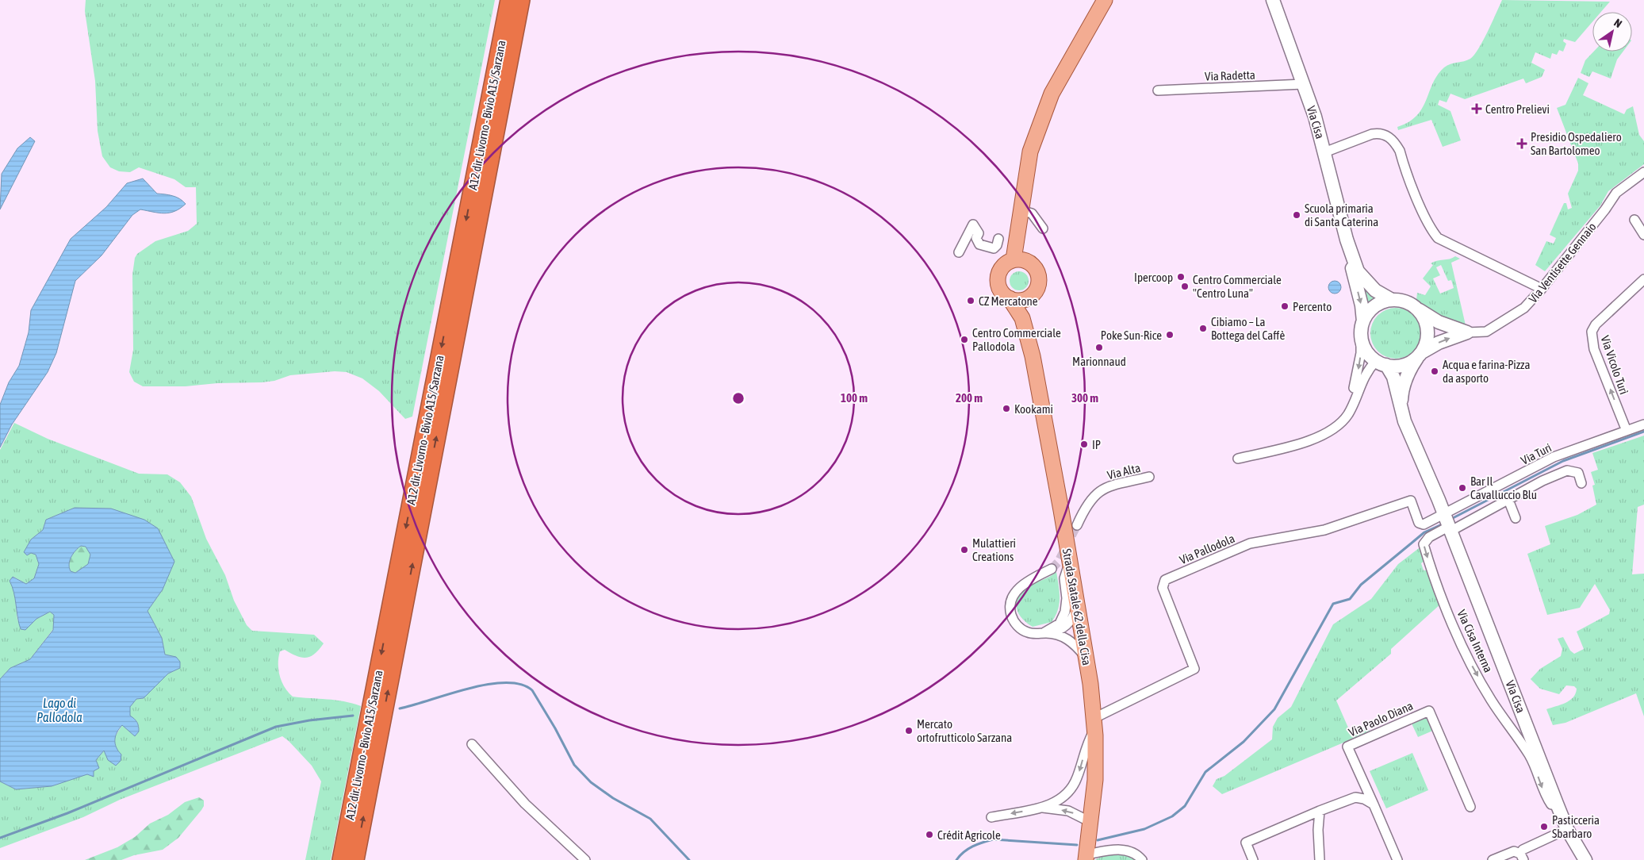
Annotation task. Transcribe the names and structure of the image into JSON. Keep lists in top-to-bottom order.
{
  "streets": {
    "highway": ["A12 dir. Livorno - Bivio A15/Sarzana"],
    "main road": ["Strada Statale 62 della Cisa"],
    "street": [
      "Via Radetta",
      "Via Cisa",
      "Via Ventisette Gennaio",
      "Via Vicolo Turì",
      "Via Turi",
      "Via Alta",
      "Via Pallodola",
      "Via Cisa Interna",
      "Via Paolo Diana"
    ]
  },
  "crossings": [
    ["Via Radetta", "Via Cisa"],
    ["Via Cisa", "Via Ventisette Gennaio"],
    ["Via Cisa", "Via Turi"],
    ["Via Cisa", "Via Pallodola"],
    ["Via Cisa", "Via Cisa Interna"],
    ["Via Vicolo Turì", "Via Turi"],
    ["Via Turi", "Via Pallodola"],
    ["Via Pallodola", "Strada Statale 62 della Cisa"]
  ],
  "one_way": ["Via Vicolo Turì", "Via Cisa Interna"],
  "water": ["Lago di Pallodola"],
  "places": {
    "health": ["Centro Prelievi", "Presidio Ospedaliero San Bartolomeo"],
    "other": [
      "Scuola primaria di Santa Caterina",
      "Ipercoop",
      "Centro Commerciale \"Centro Luna\"",
      "CZ Mercatone",
      "Percento",
      "Cibiamo – La Bottega del Caffè",
      "Poke Sun-Rice",
      "Centro Commerciale Pallodola",
      "Marionnaud",
      "Acqua e farina-Pizza da asporto",
      "Kookami",
      "IP",
      "Bar Il Cavalluccio Blu",
      "Mulattieri Creations",
      "Mercato ortofrutticolo Sarzana",
      "Pasticceria Sbarbaro",
      "Crédit Agricole"
    ]
  },
  "north": "top right",
  "rings": ["100 m", "200 m", "300 m"]
}
